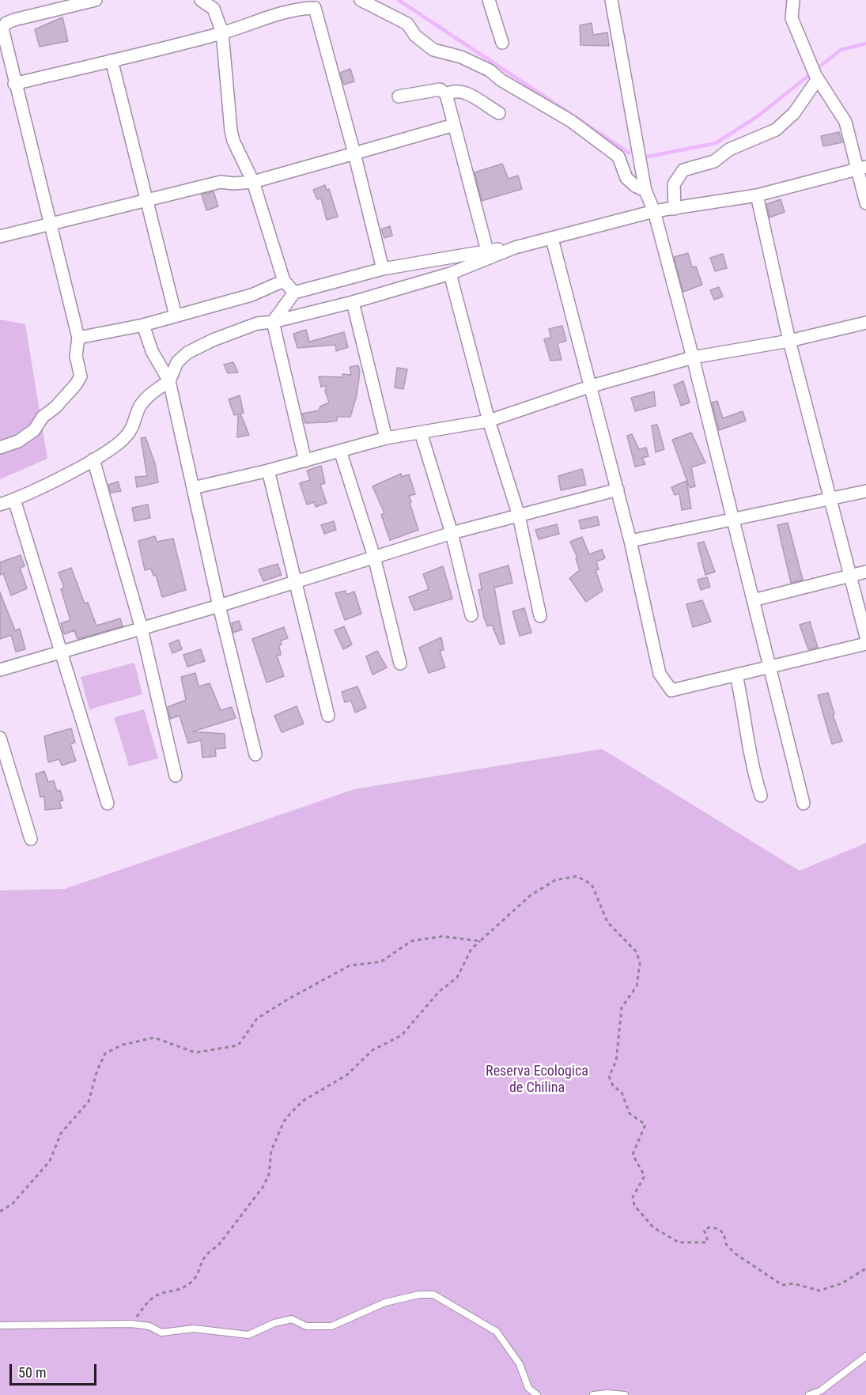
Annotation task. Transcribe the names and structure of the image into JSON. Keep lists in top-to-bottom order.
{
  "parks": ["Reserva Ecologica de Chilina"],
  "scale_bar": "50 m"
}
